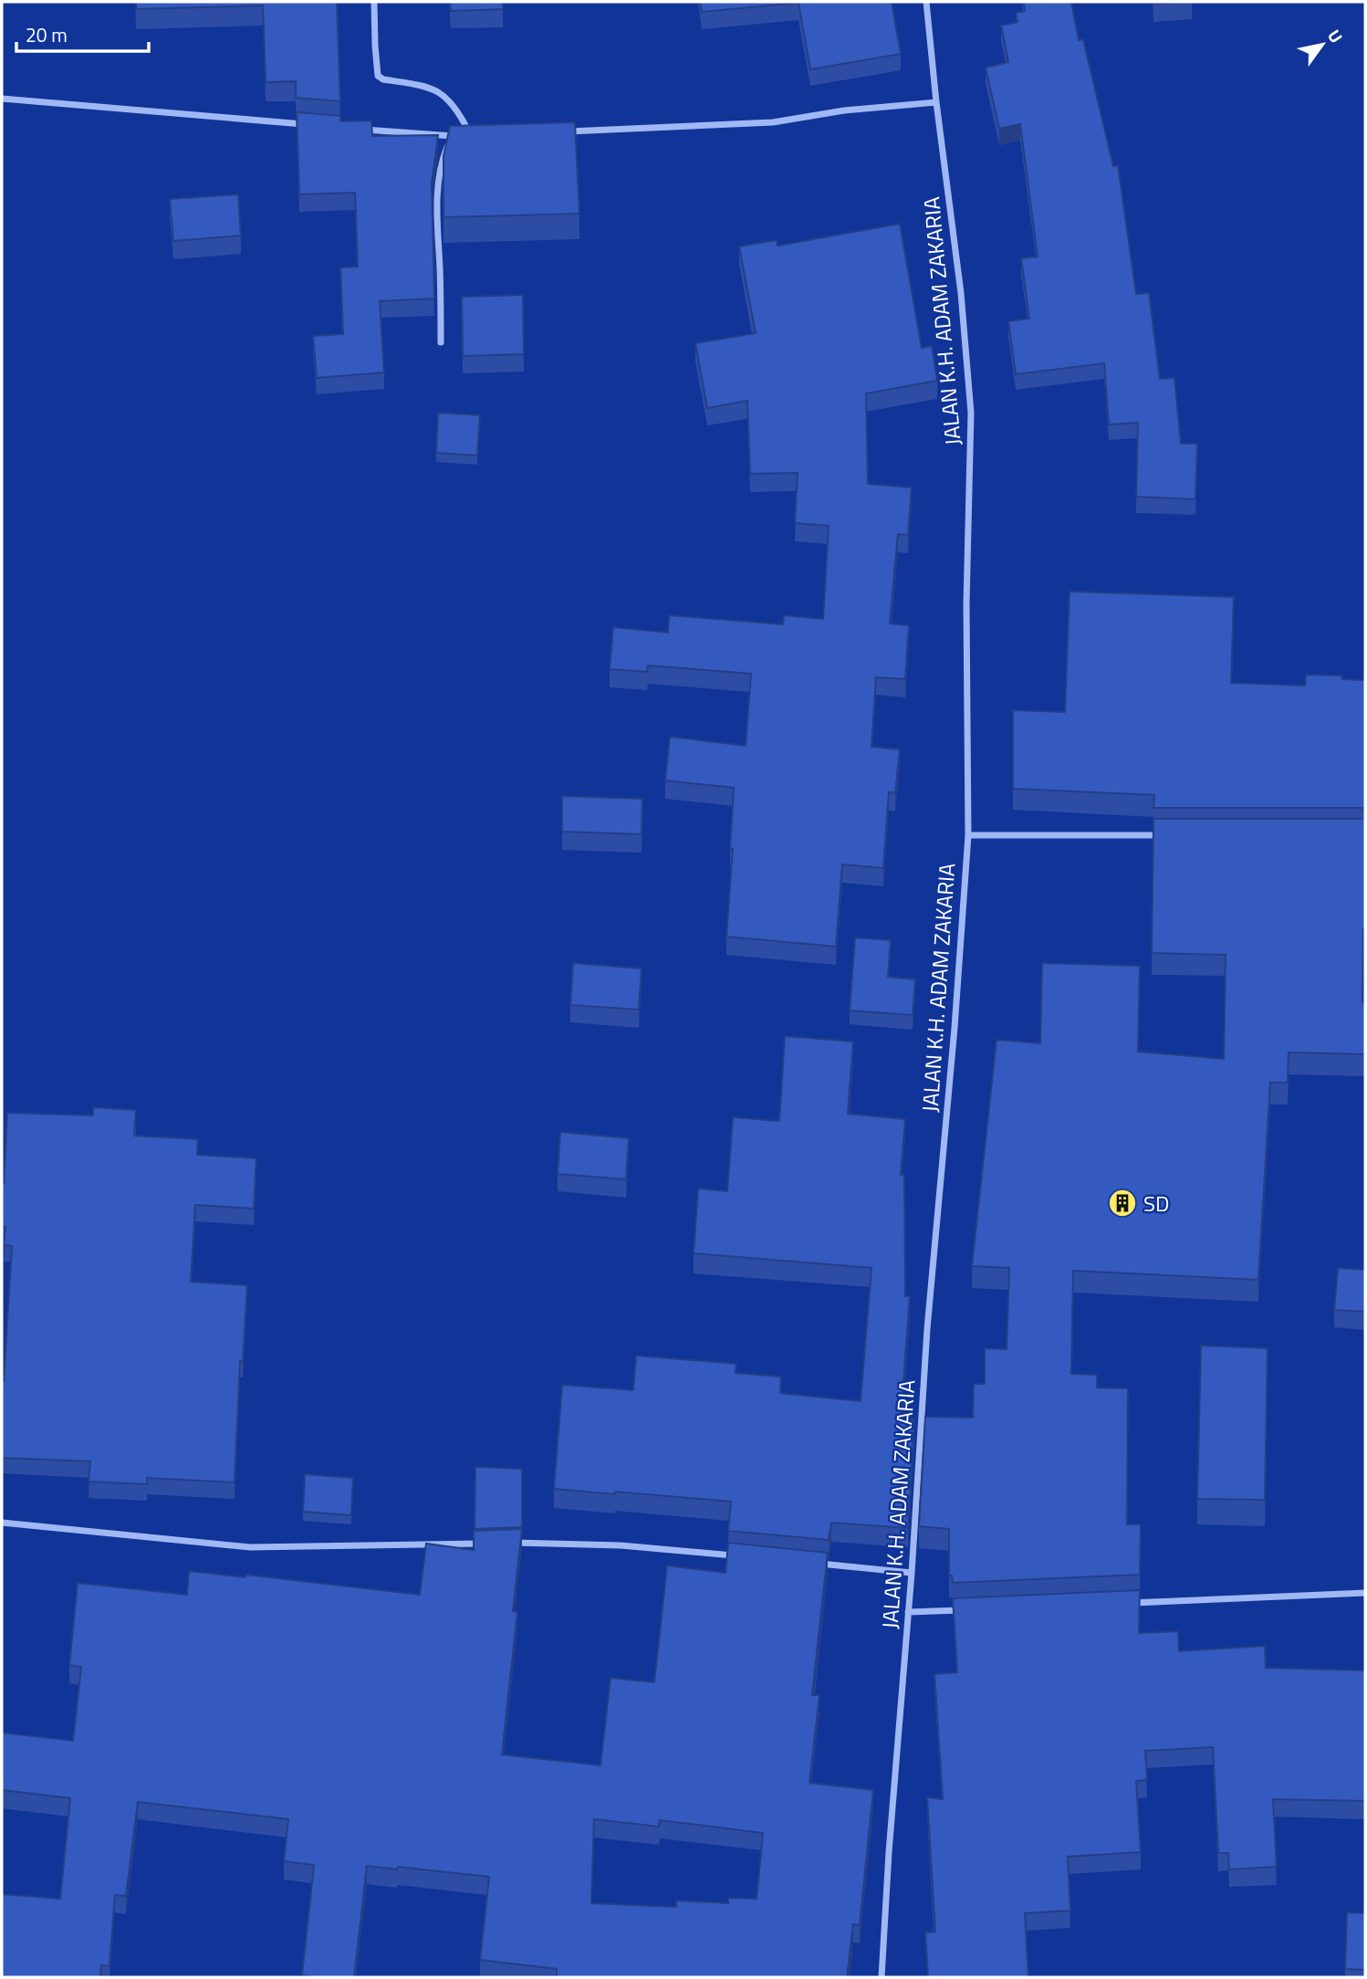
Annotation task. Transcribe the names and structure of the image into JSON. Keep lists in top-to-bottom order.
{
  "streets": {
    "street": ["JALAN K.H. ADAM ZAKARIA"]
  },
  "places": {
    "building": ["SD"]
  },
  "scale_bar": "20 m",
  "north": "top right"
}
